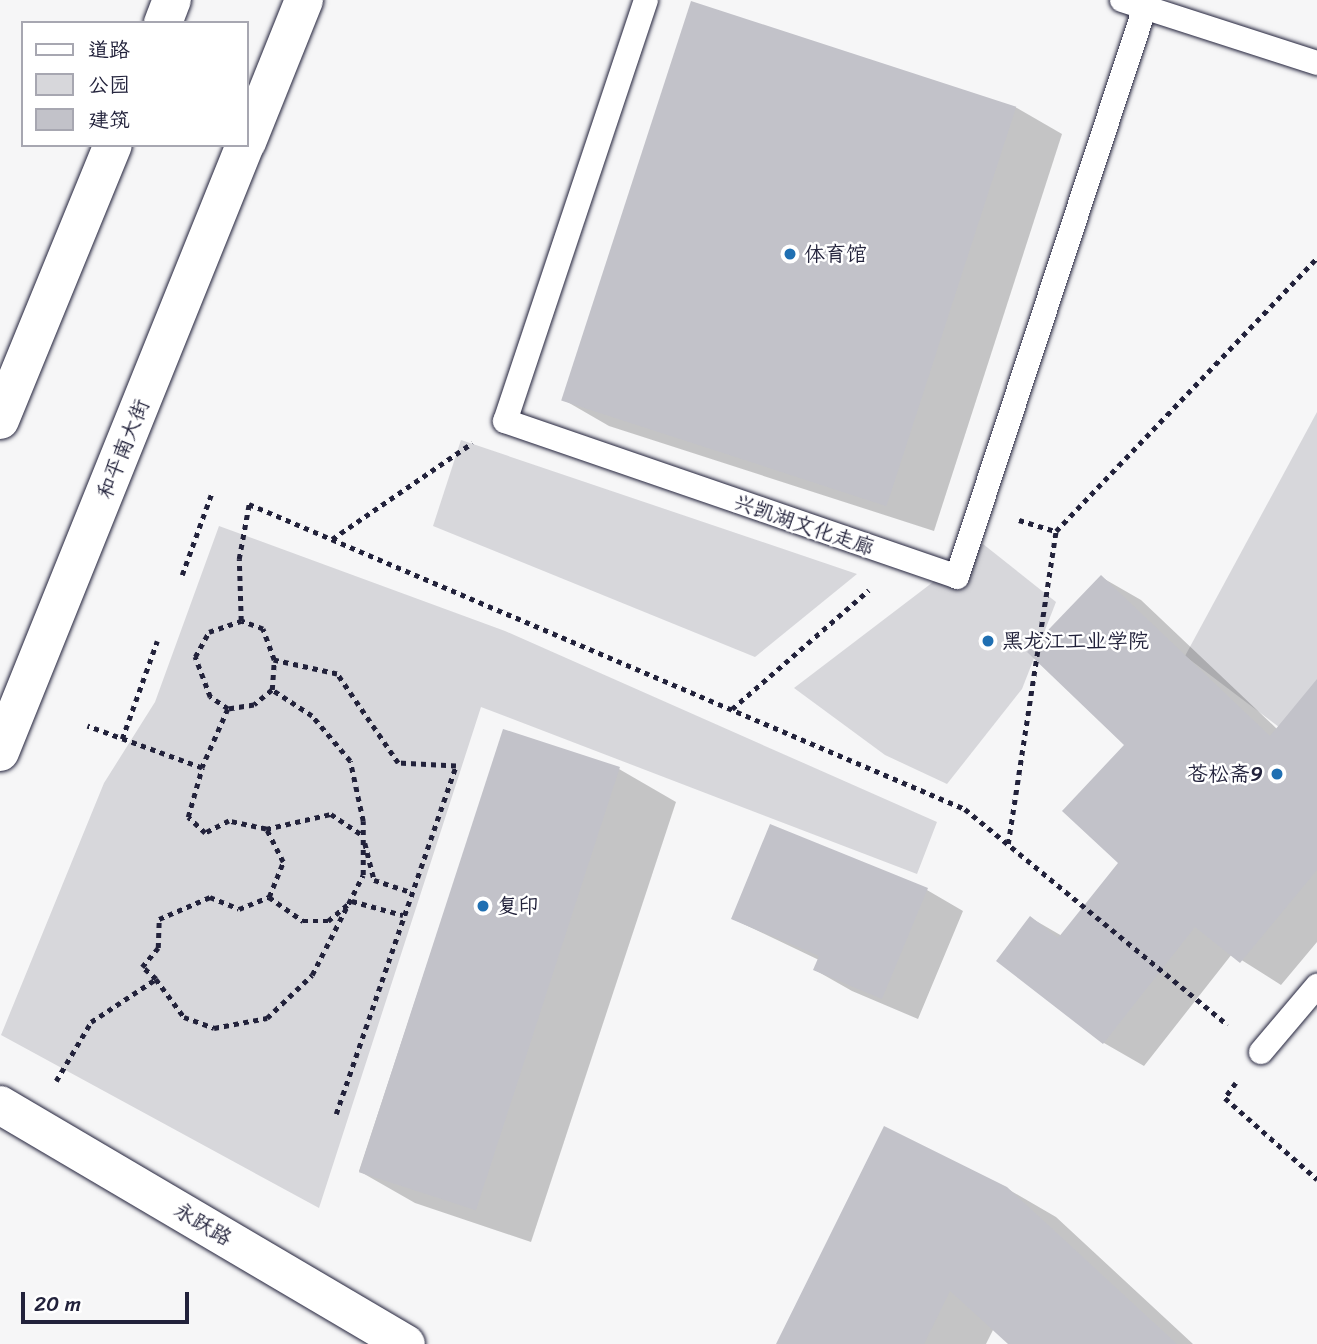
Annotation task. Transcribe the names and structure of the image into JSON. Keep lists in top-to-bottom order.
{
  "streets": {
    "main road": ["和平南大街", "永跃路"],
    "lane": ["兴凯湖文化走廊"]
  },
  "places": [
    "体育馆",
    "黑龙江工业学院",
    "苍松斋9",
    "复印"
  ],
  "legend": ["道路", "公园", "建筑"],
  "scale_bar": "20 m"
}
